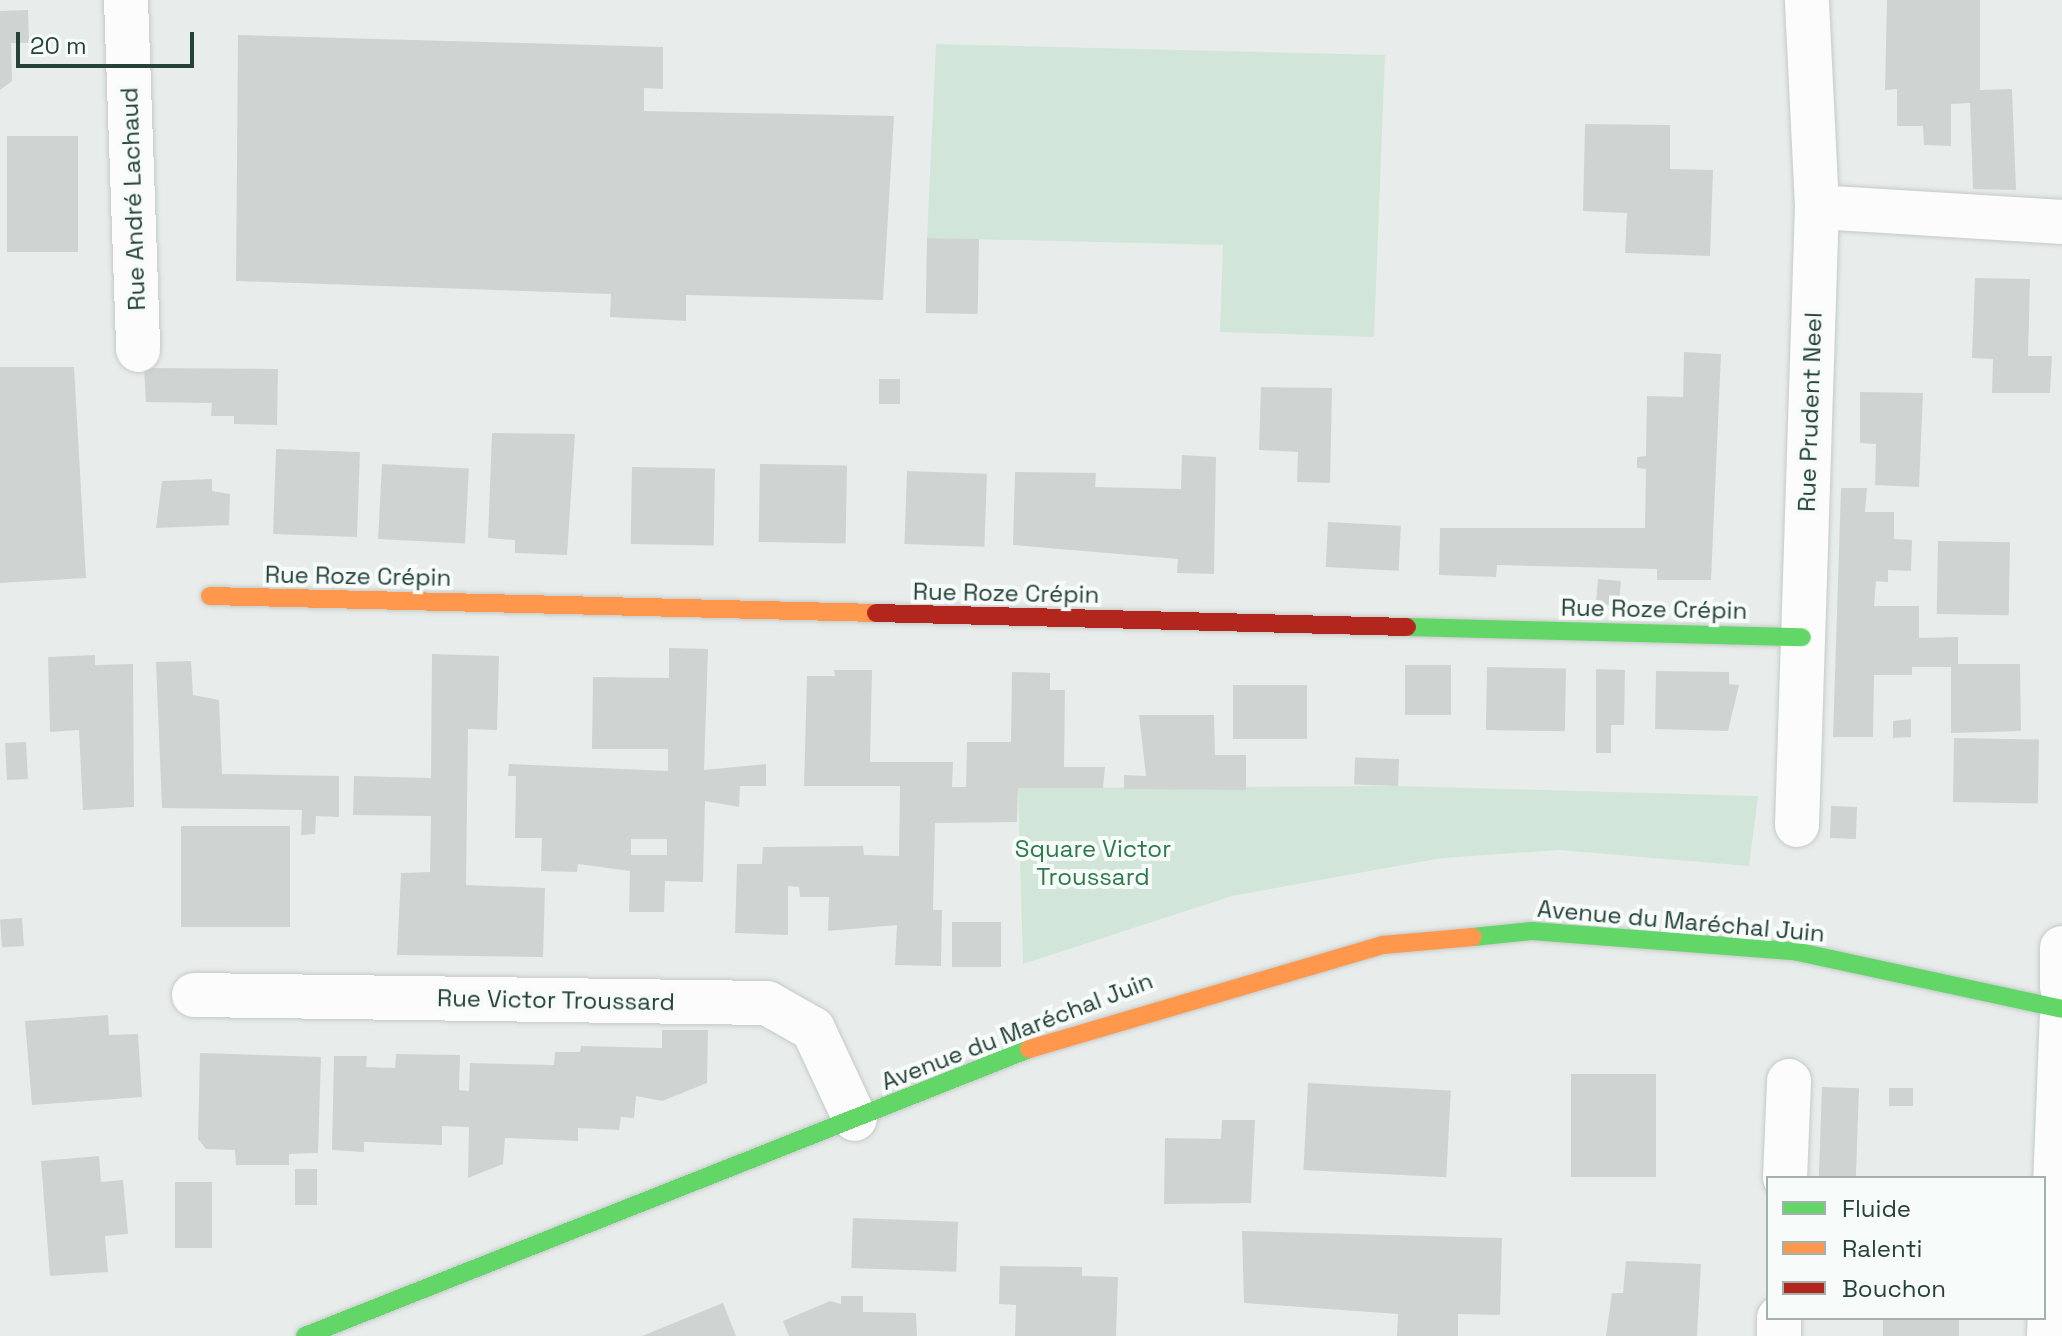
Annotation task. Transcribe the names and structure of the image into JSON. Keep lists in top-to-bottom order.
{
  "streets": {
    "main road": ["Rue Roze Crépin", "Avenue du Maréchal Juin"],
    "street": ["Rue André Lachaud", "Rue Prudent Neel", "Rue Victor Troussard"]
  },
  "crossings": [
    ["Rue Prudent Neel", "Rue Roze Crépin"],
    ["Avenue du Maréchal Juin", "Rue Victor Troussard"]
  ],
  "parks": ["Square Victor Troussard"],
  "legend": ["Fluide", "Ralenti", "Bouchon"],
  "scale_bar": "20 m"
}
